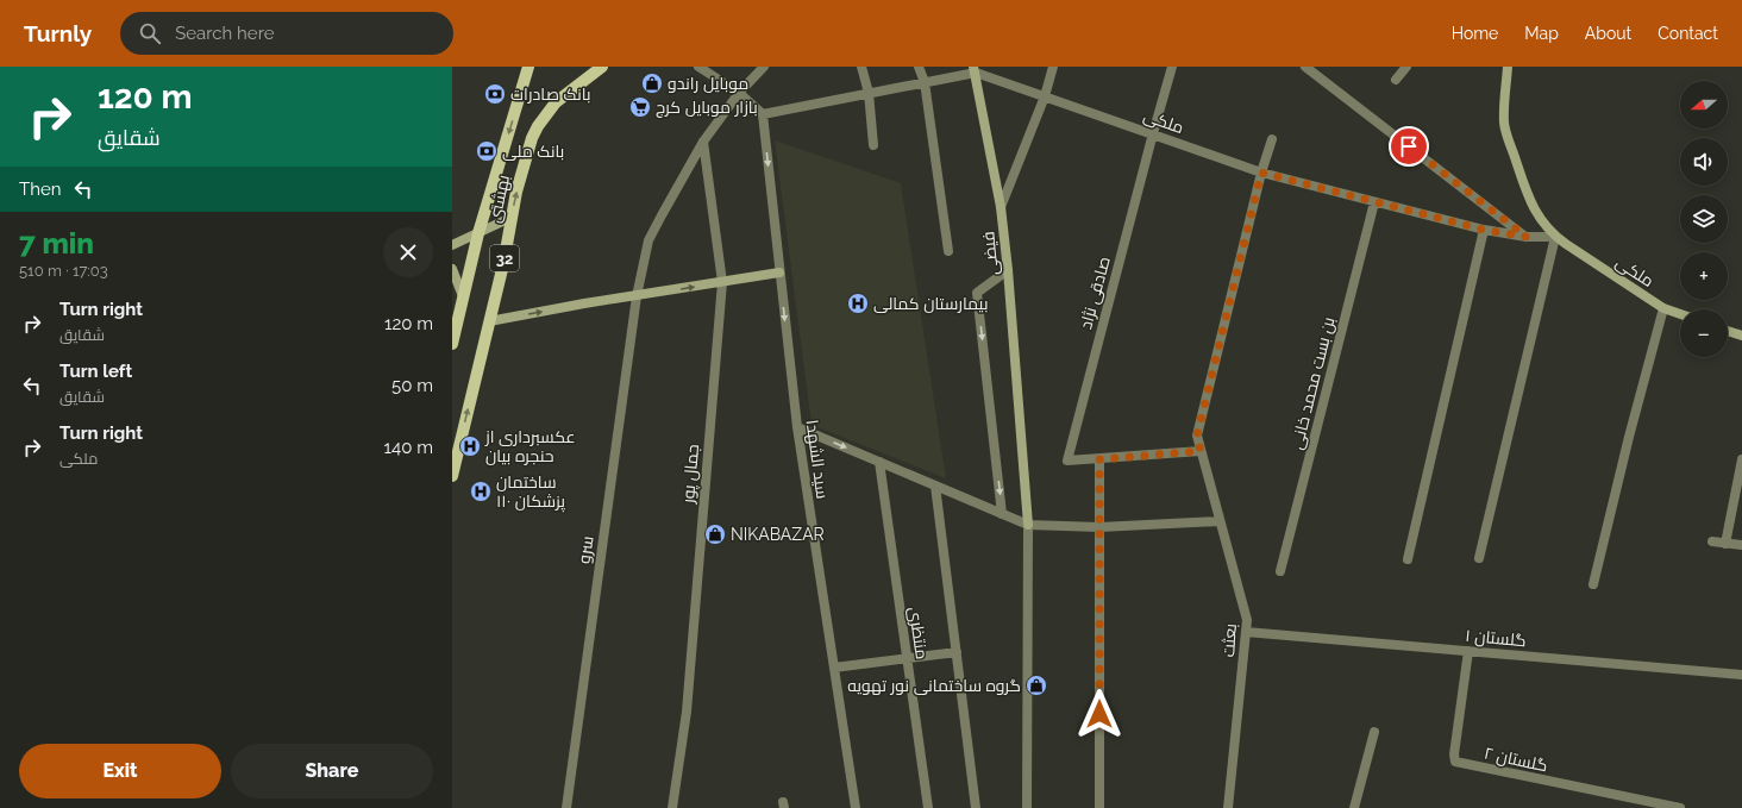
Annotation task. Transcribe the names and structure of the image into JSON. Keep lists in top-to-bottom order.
{
  "streets": {
    "main road": ["بهشتى", "32"],
    "street": [
      "ملکی",
      "فیضی",
      "صادقی نژاد",
      "بن بست محمد خانی",
      "سید الشهدا",
      "جمال پور",
      "سرو",
      "منتظری",
      "گلستان ۱",
      "بعثت",
      "گلستان ۲"
    ]
  },
  "crossings": [
    ["ملکی", "فیضی"],
    ["ملکی", "صادقی نژاد"],
    ["ملکی", "بن بست محمد خانی"],
    ["ملکی", "بعثت"],
    ["جمال پور", "سرو"],
    ["گلستان ۱", "بعثت"],
    ["گلستان ۱", "گلستان ۲"]
  ],
  "one_way": ["سید الشهدا"],
  "places": {
    "shop": ["موبایل راندو", "NIKABAZAR", "گروه‌ ساختمانی نور تهویه"],
    "bank": ["بانک صادرات", "بانک ملی"],
    "supermarket": ["بازار موبایل کرج"],
    "hospital": ["بیمارستان کمالی", "عکسبرداری از حنجره بیان", "ساختمان پزشکان ۱۱۰"]
  },
  "north": "left",
  "page": {
    "header": "Turnly",
    "search": "Search here",
    "nav": [
      "Home",
      "Map",
      "About",
      "Contact"
    ],
    "turn": ["120 m", "شقایق"],
    "map_buttons": ["+", "−"],
    "then": "Then",
    "heading": ["7 min", "510 m · 17:03"],
    "list": [
      {
        "name": "Turn right",
        "note": "شقایق",
        "value": "120 m"
      },
      {
        "name": "Turn left",
        "note": "شقایق",
        "value": "50 m"
      },
      {
        "name": "Turn right",
        "note": "ملکی",
        "value": "140 m"
      }
    ],
    "buttons": ["Exit", "Share"]
  }
}
